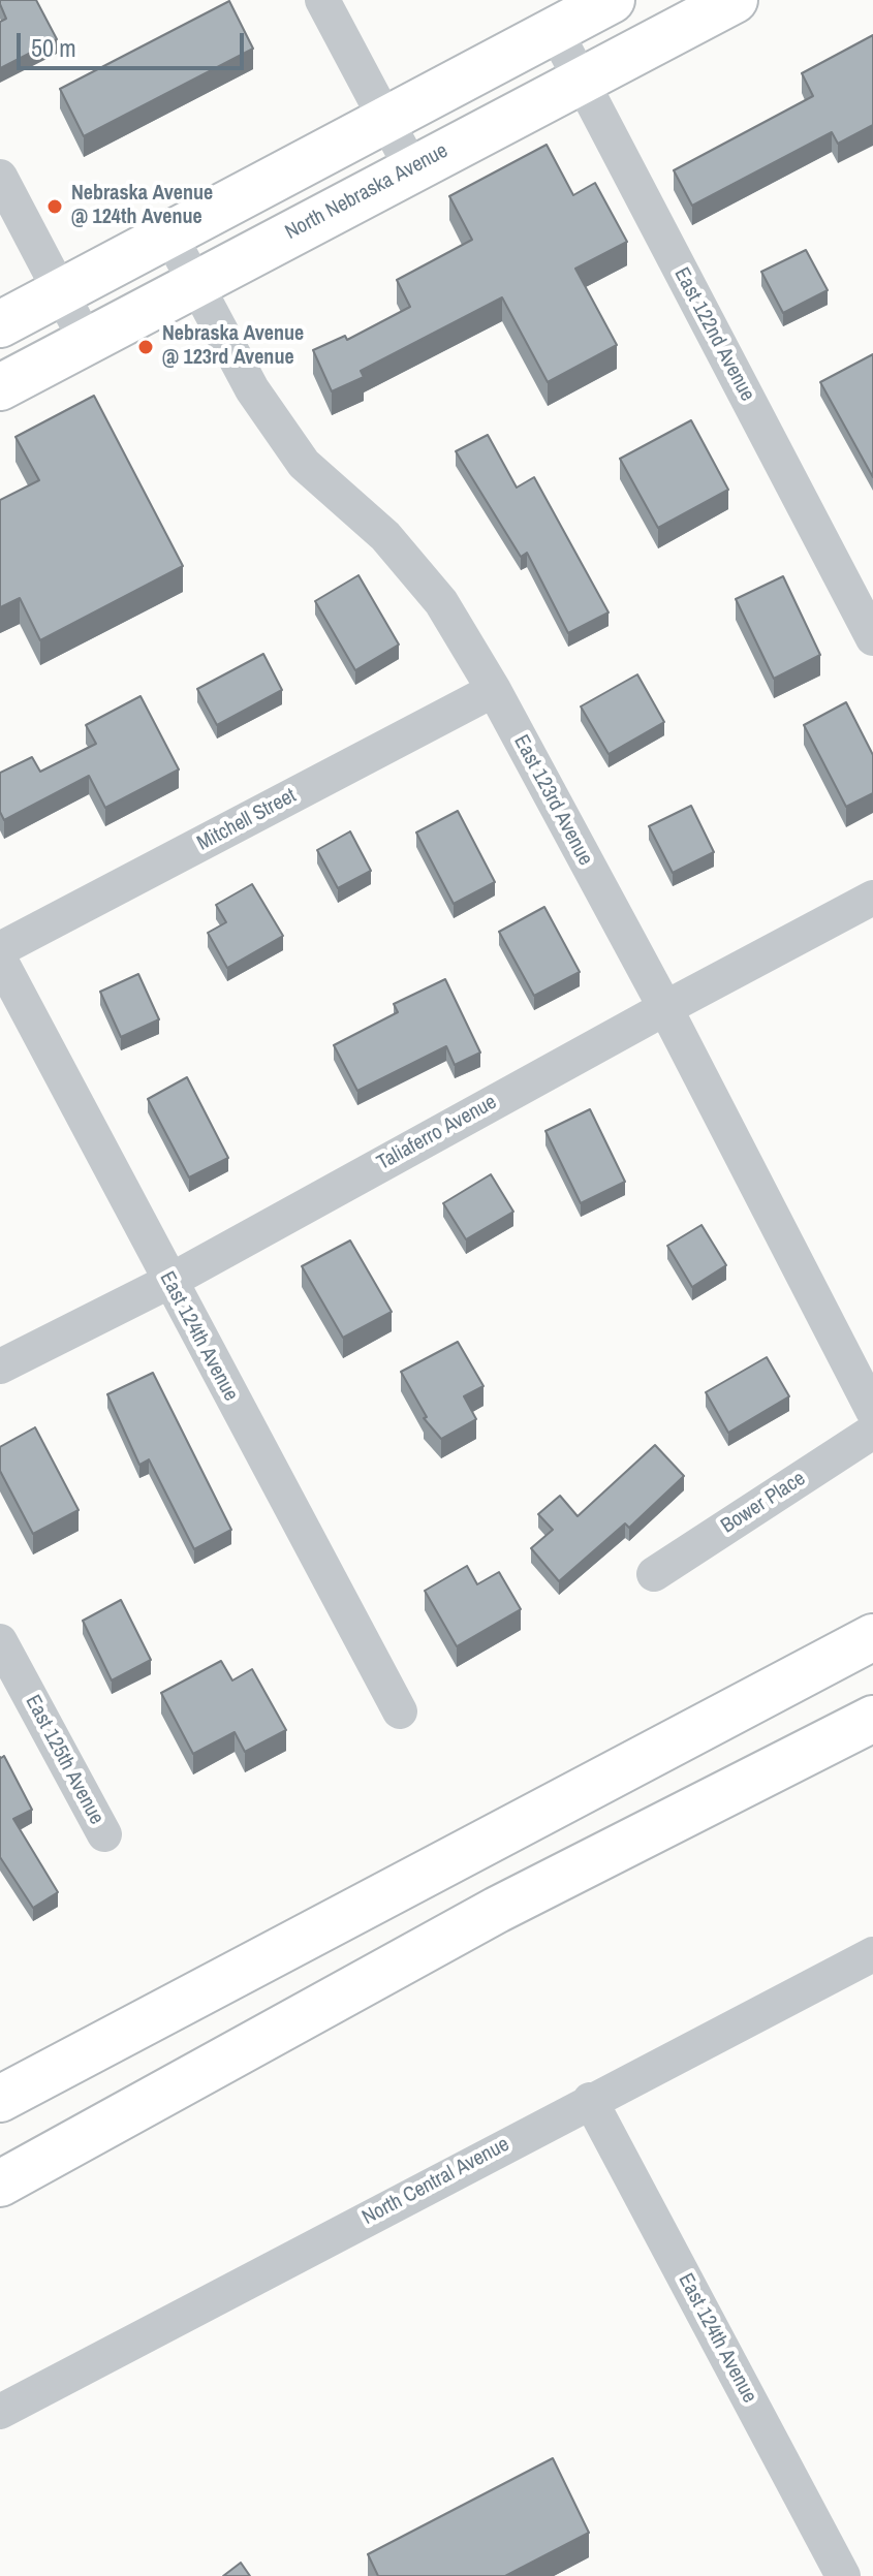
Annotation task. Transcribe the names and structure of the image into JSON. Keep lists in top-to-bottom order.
{
  "streets": {
    "main road": ["North Nebraska Avenue"],
    "street": [
      "East 122nd Avenue",
      "East 123rd Avenue",
      "Mitchell Street",
      "Taliaferro Avenue",
      "East 124th Avenue",
      "Bower Place",
      "East 125th Avenue",
      "North Central Avenue"
    ]
  },
  "crossings": [
    ["North Nebraska Avenue", "East 122nd Avenue"],
    ["North Nebraska Avenue", "East 123rd Avenue"],
    ["East 123rd Avenue", "Mitchell Street"],
    ["East 123rd Avenue", "Taliaferro Avenue"],
    ["Taliaferro Avenue", "East 124th Avenue"],
    ["East 124th Avenue", "North Central Avenue"]
  ],
  "places": ["Nebraska Avenue @ 124th Avenue", "Nebraska Avenue @ 123rd Avenue"],
  "scale_bar": "50 m"
}
